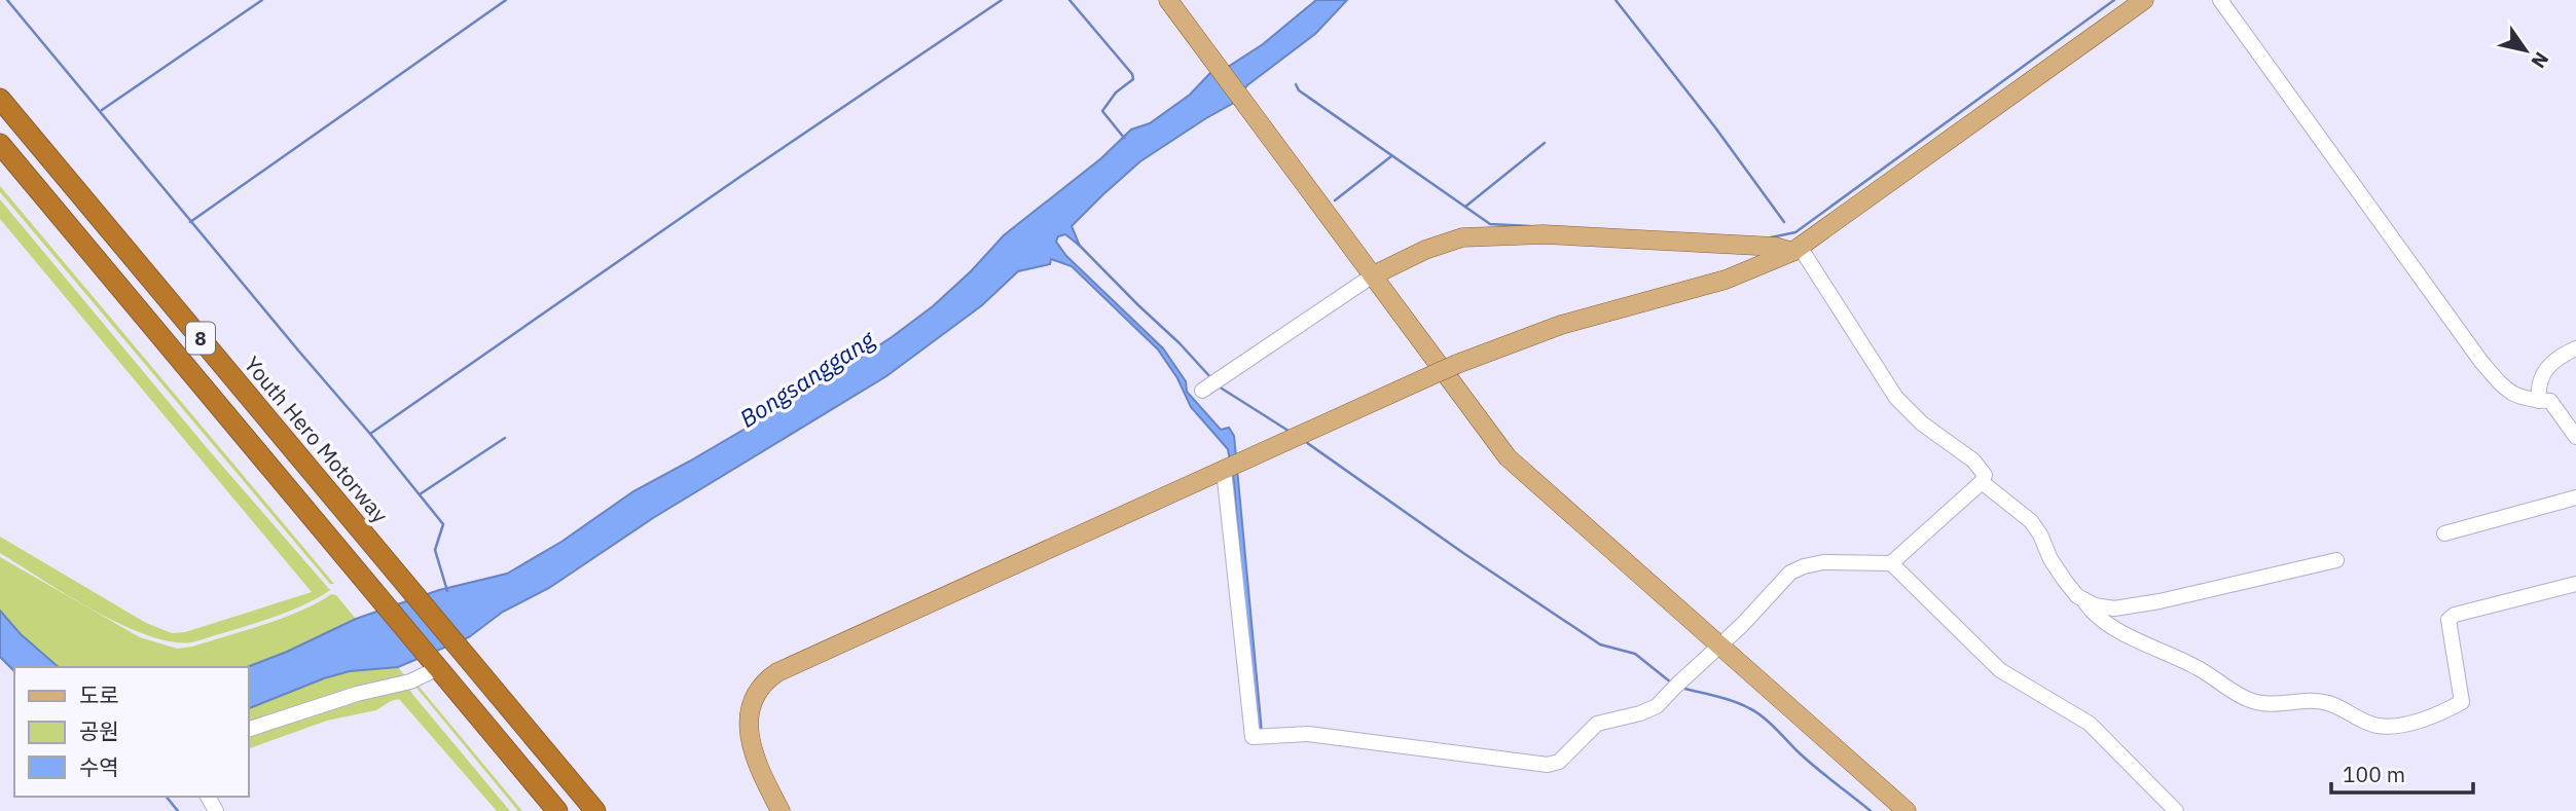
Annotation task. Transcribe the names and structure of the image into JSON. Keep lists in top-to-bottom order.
{
  "streets": {
    "highway": ["8", "Youth Hero Motorway"]
  },
  "water": ["Bongsanggang"],
  "legend": ["도로", "공원", "수역"],
  "scale_bar": "100 m",
  "north": "bottom right"
}
